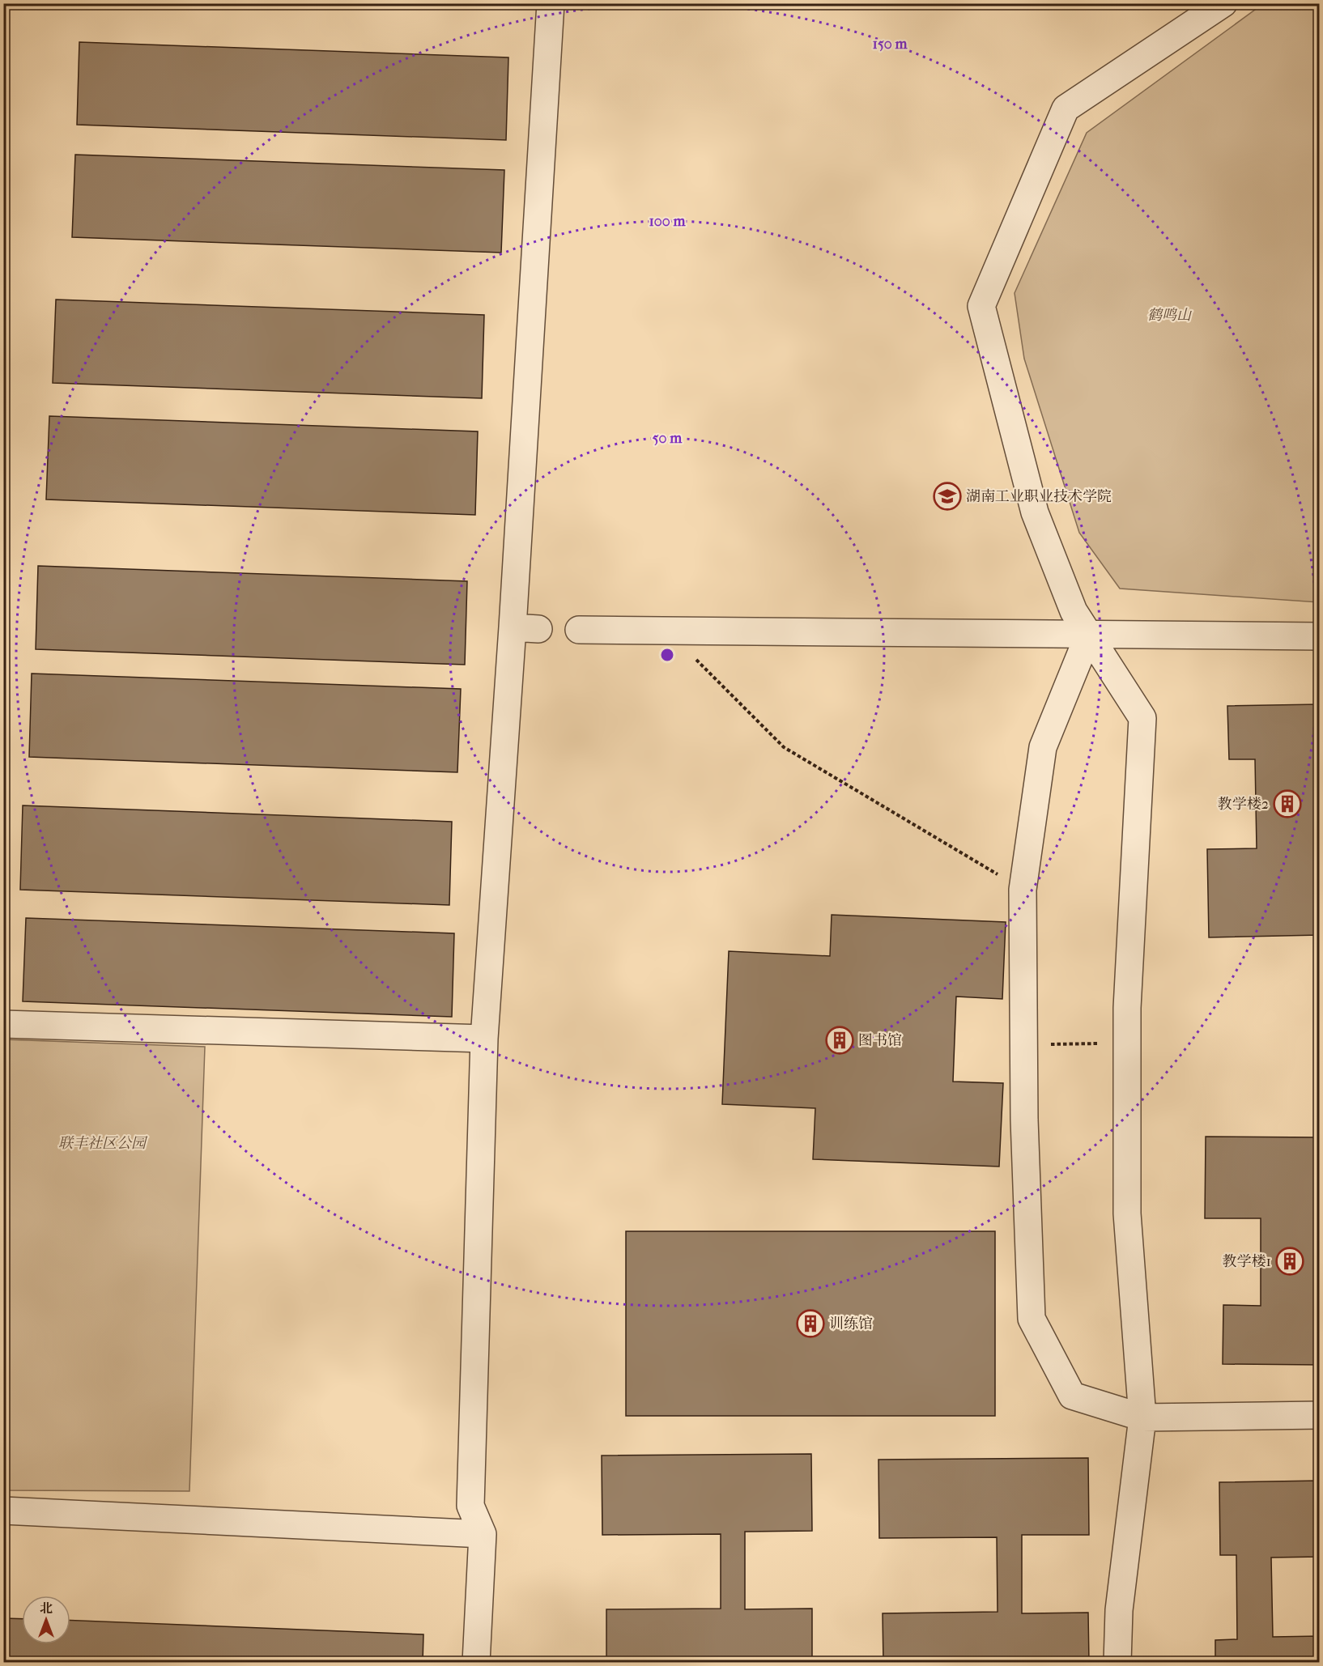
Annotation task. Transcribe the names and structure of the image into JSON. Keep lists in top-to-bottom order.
{
  "parks": ["鹤鸣山", "联丰社区公园"],
  "places": {
    "school or university": ["湖南工业职业技术学院"],
    "building": [
      "教学楼2",
      "图书馆",
      "教学楼1",
      "训练馆"
    ]
  },
  "north": "top",
  "rings": ["150 m", "100 m", "50 m"]
}
